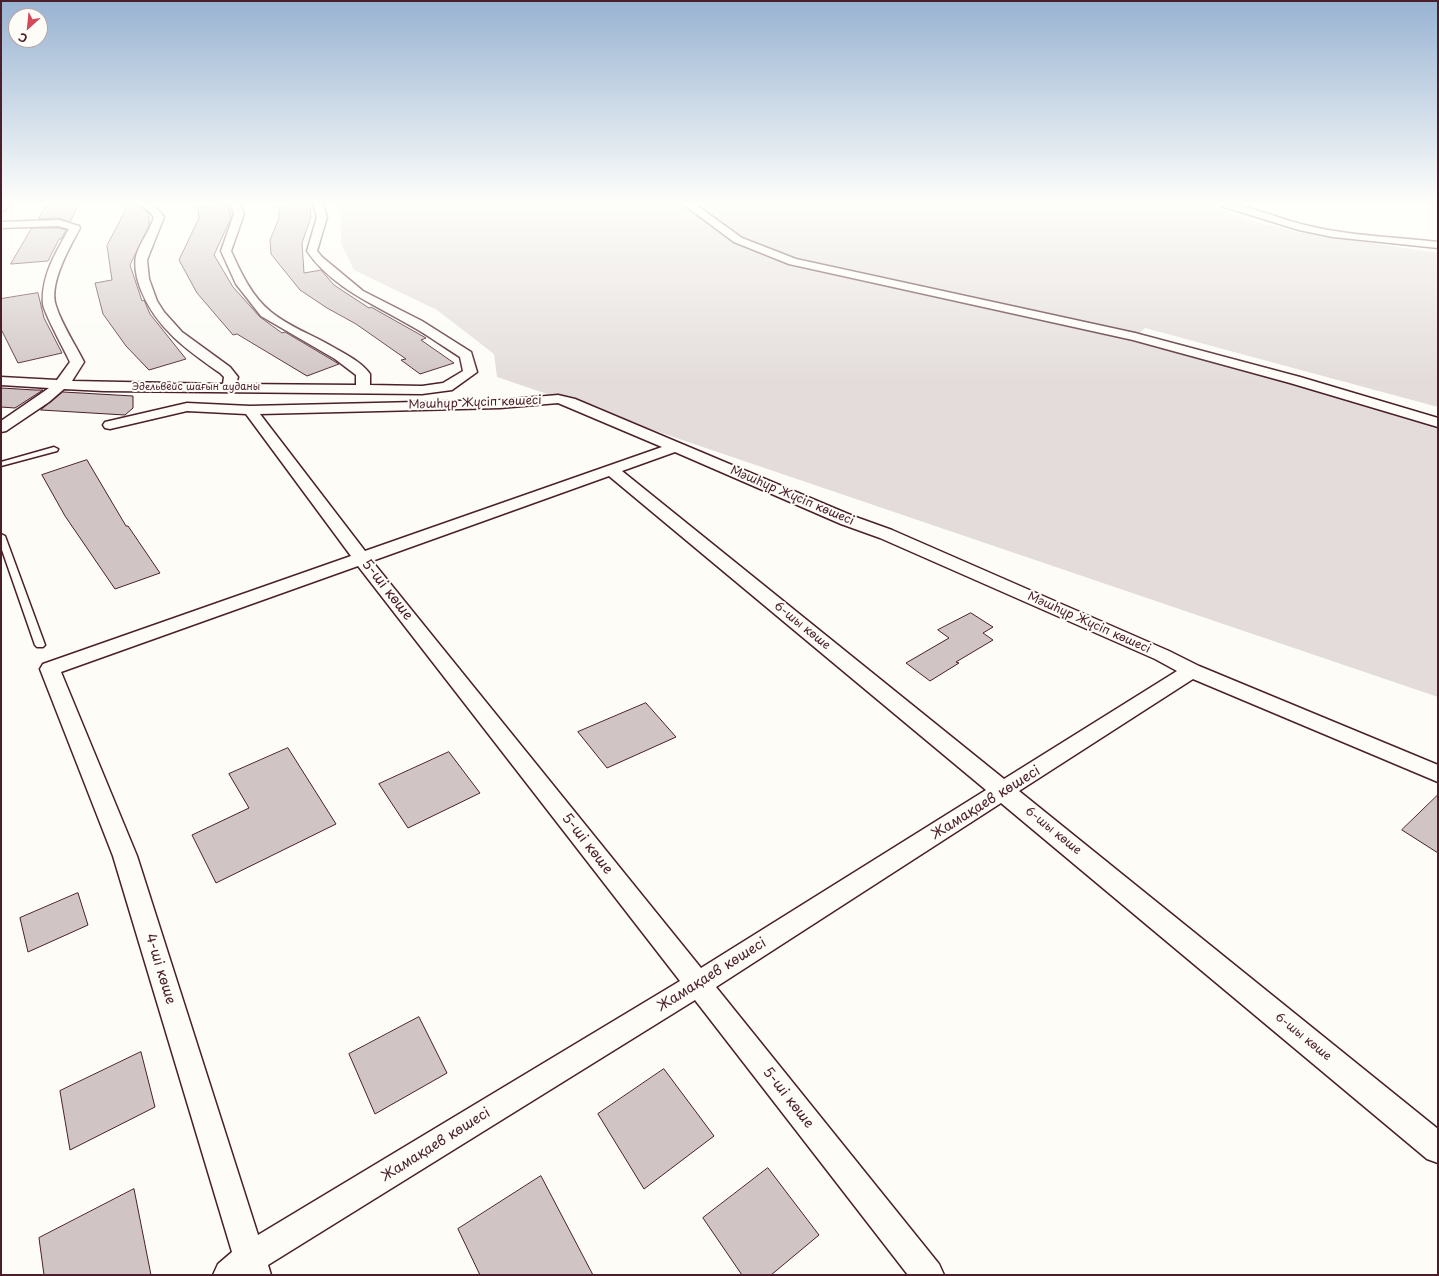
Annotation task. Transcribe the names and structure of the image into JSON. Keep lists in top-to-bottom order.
{
  "streets": {
    "street": [
      "Эдельвейс шағын ауданы",
      "Мәшhүр Жүсіп көшесі",
      "5-ші көше",
      "6-шы көше",
      "Жамақаев көшесі",
      "4-ші көше"
    ]
  },
  "crossings": [
    ["Мәшhүр Жүсіп көшесі", "5-ші көше"],
    ["Мәшhүр Жүсіп көшесі", "Жамақаев көшесі"],
    ["5-ші көше", "Жамақаев көшесі"],
    ["5-ші көше", "4-ші көше"],
    ["6-шы көше", "Жамақаев көшесі"],
    ["Жамақаев көшесі", "4-ші көше"]
  ],
  "north": "bottom left"
}
